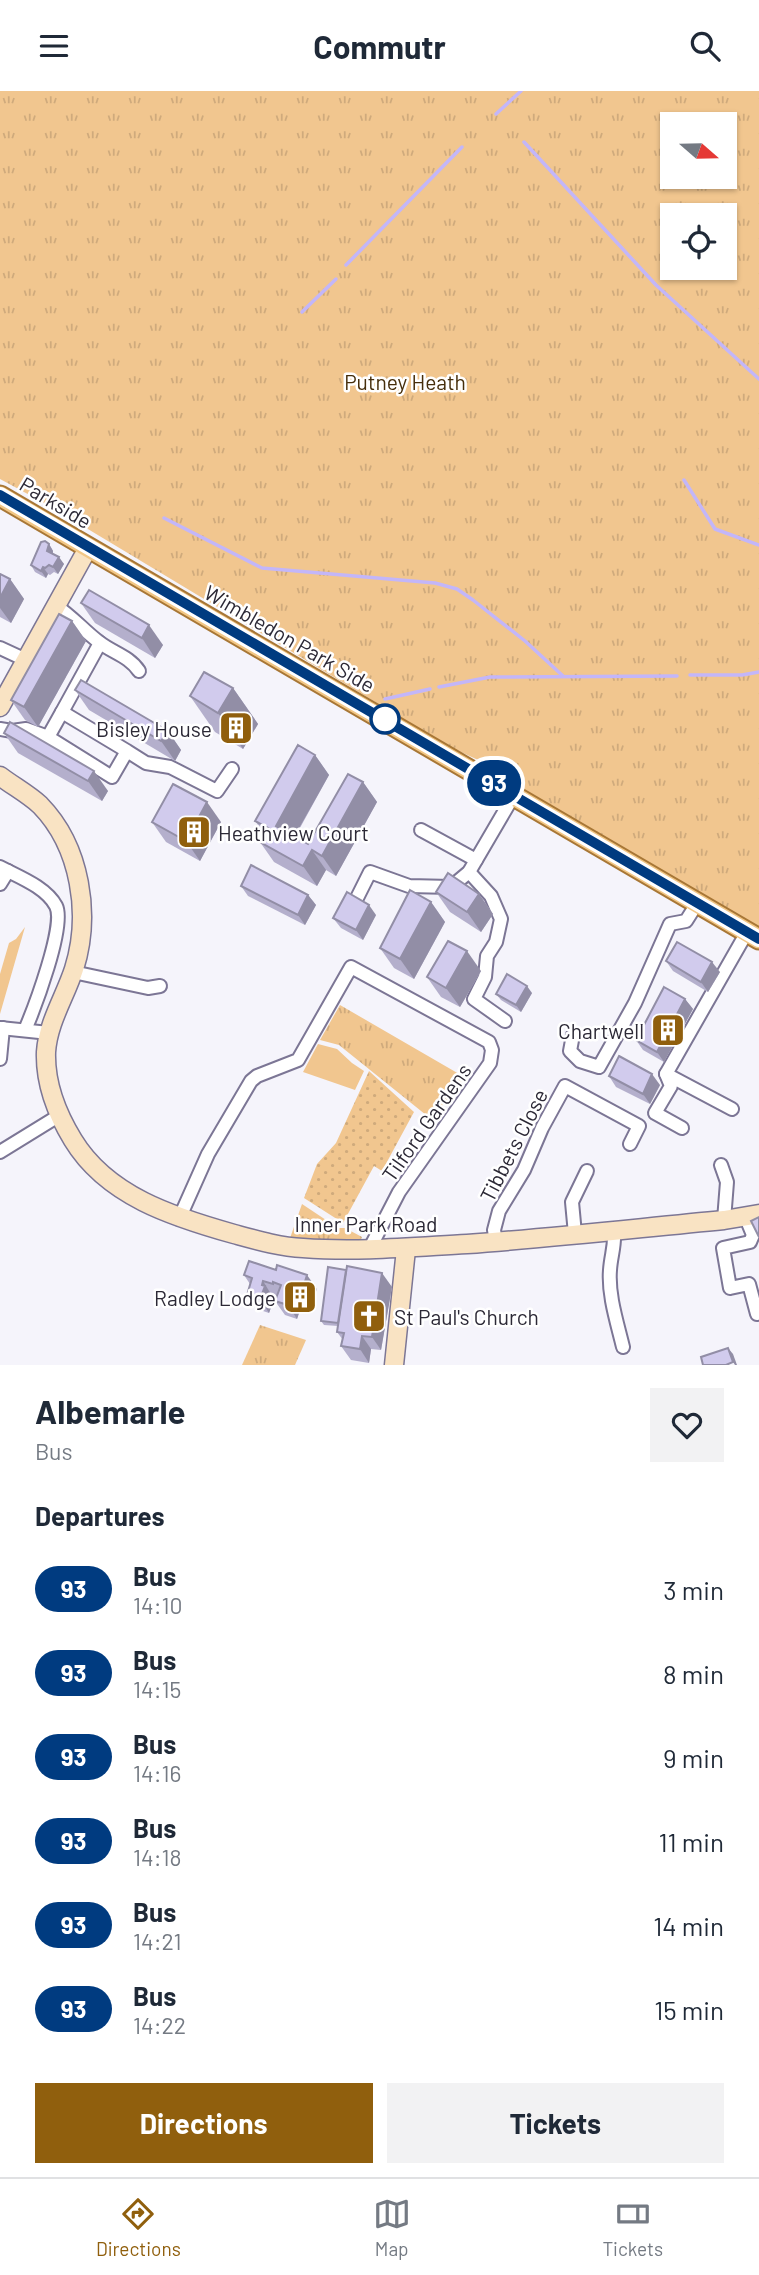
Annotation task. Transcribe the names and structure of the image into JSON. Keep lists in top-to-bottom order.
{
  "streets": {
    "main road": ["Parkside", "Wimbledon Park Side"],
    "street": ["Tilford Gardens", "Tibbets Close", "Inner Park Road"]
  },
  "crossings": [
    ["Parkside", "Wimbledon Park Side"],
    ["Tilford Gardens", "Inner Park Road"],
    ["Tibbets Close", "Inner Park Road"]
  ],
  "parks": ["Putney Heath"],
  "places": {
    "building": [
      "Bisley House",
      "Heathview Court",
      "Chartwell",
      "Radley Lodge"
    ],
    "church": ["St Paul's Church"]
  },
  "lines": ["bus line 93"],
  "north": "right",
  "page": {
    "header": "Commutr",
    "on_map": "93",
    "heading": [
      ["Albemarle", "Bus"],
      "Departures"
    ],
    "list": [
      {
        "mark": "93",
        "name": "Bus",
        "note": "14:10",
        "value": "3 min"
      },
      {
        "mark": "93",
        "name": "Bus",
        "note": "14:15",
        "value": "8 min"
      },
      {
        "mark": "93",
        "name": "Bus",
        "note": "14:16",
        "value": "9 min"
      },
      {
        "mark": "93",
        "name": "Bus",
        "note": "14:18",
        "value": "11 min"
      },
      {
        "mark": "93",
        "name": "Bus",
        "note": "14:21",
        "value": "14 min"
      },
      {
        "mark": "93",
        "name": "Bus",
        "note": "14:22",
        "value": "15 min"
      }
    ],
    "buttons": ["Directions", "Tickets"],
    "tabs": ["Directions", "Map", "Tickets"]
  }
}
